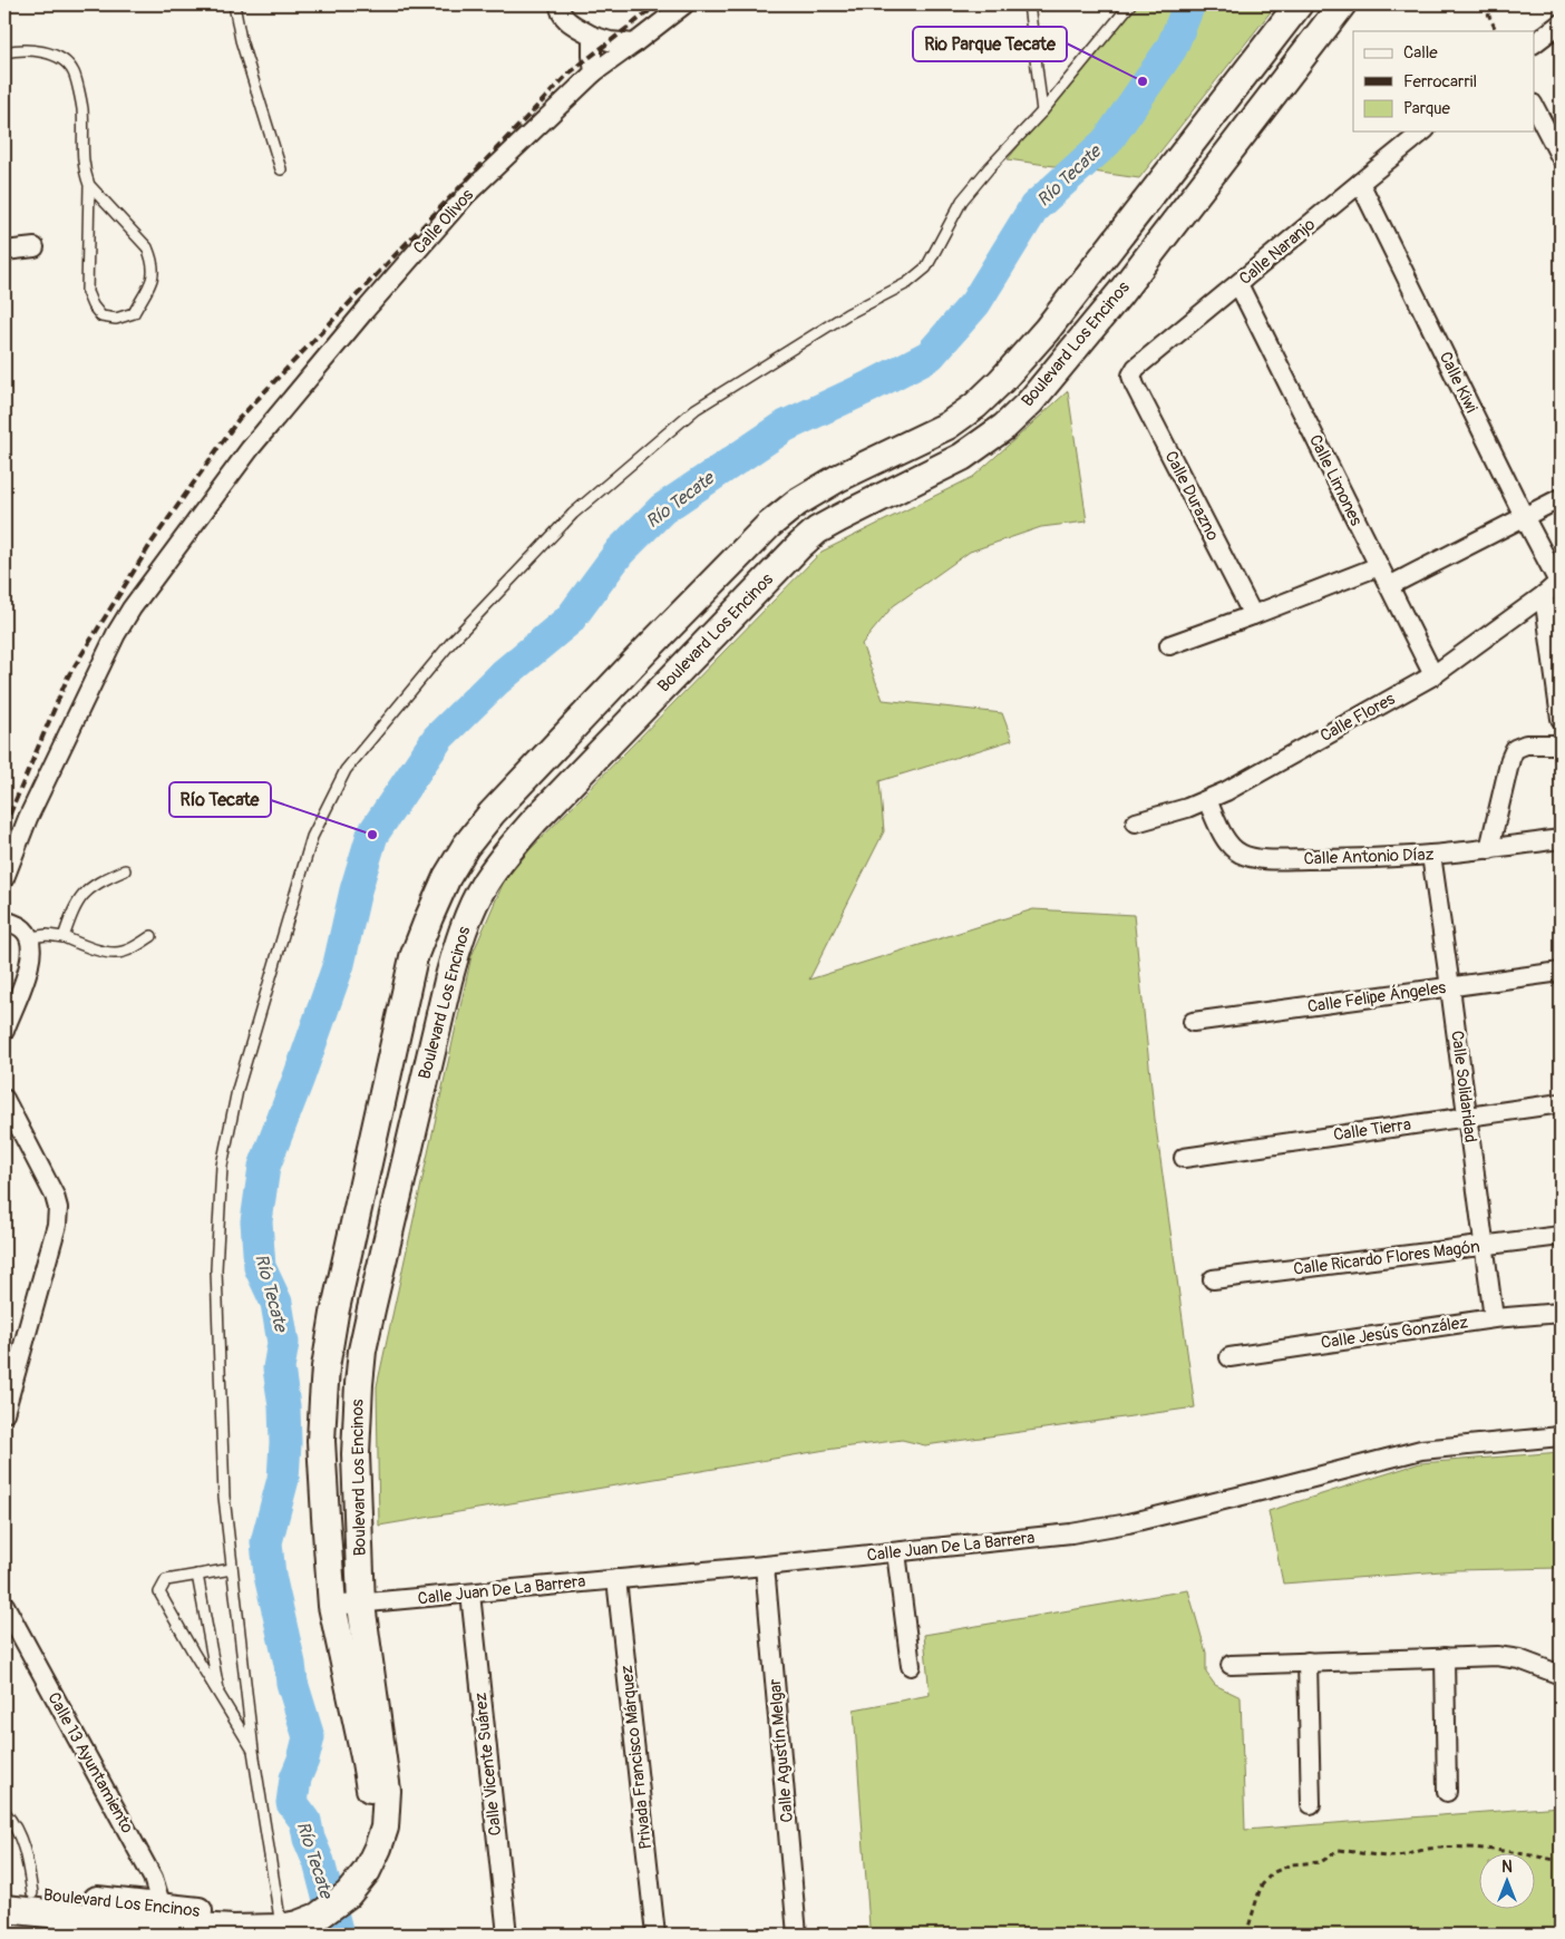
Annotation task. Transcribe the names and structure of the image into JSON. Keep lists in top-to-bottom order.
{
  "streets": {
    "main road": ["Boulevard Los Encinos"],
    "street": [
      "Calle Olivos",
      "Calle Naranjo",
      "Calle Kiwi",
      "Calle Limones",
      "Calle Durazno",
      "Calle Flores",
      "Calle Antonio Díaz",
      "Calle Felipe Ángeles",
      "Calle Solidaridad",
      "Calle Tierra",
      "Calle Ricardo Flores Magón",
      "Calle Jesús González",
      "Calle Juan De La Barrera",
      "Calle Agustín Melgar",
      "Privada Francisco Márquez",
      "Calle 13 Ayuntamiento",
      "Calle Vicente Suárez"
    ]
  },
  "crossings": [
    ["Calle Naranjo", "Calle Kiwi"],
    ["Calle Naranjo", "Calle Limones"],
    ["Calle Naranjo", "Calle Durazno"],
    ["Boulevard Los Encinos", "Calle Juan De La Barrera"],
    ["Boulevard Los Encinos", "Calle 13 Ayuntamiento"],
    ["Calle Kiwi", "Calle Flores"],
    ["Calle Limones", "Calle Flores"],
    ["Calle Flores", "Calle Antonio Díaz"],
    ["Calle Antonio Díaz", "Calle Solidaridad"],
    ["Calle Felipe Ángeles", "Calle Solidaridad"],
    ["Calle Solidaridad", "Calle Tierra"],
    ["Calle Solidaridad", "Calle Ricardo Flores Magón"],
    ["Calle Solidaridad", "Calle Jesús González"],
    ["Calle Juan De La Barrera", "Calle Agustín Melgar"],
    ["Calle Juan De La Barrera", "Privada Francisco Márquez"],
    ["Calle Juan De La Barrera", "Calle Vicente Suárez"]
  ],
  "water": ["Río Tecate"],
  "places": ["Rio Parque Tecate", "Río Tecate"],
  "legend": ["Calle", "Ferrocarril", "Parque"],
  "north": "top"
}
